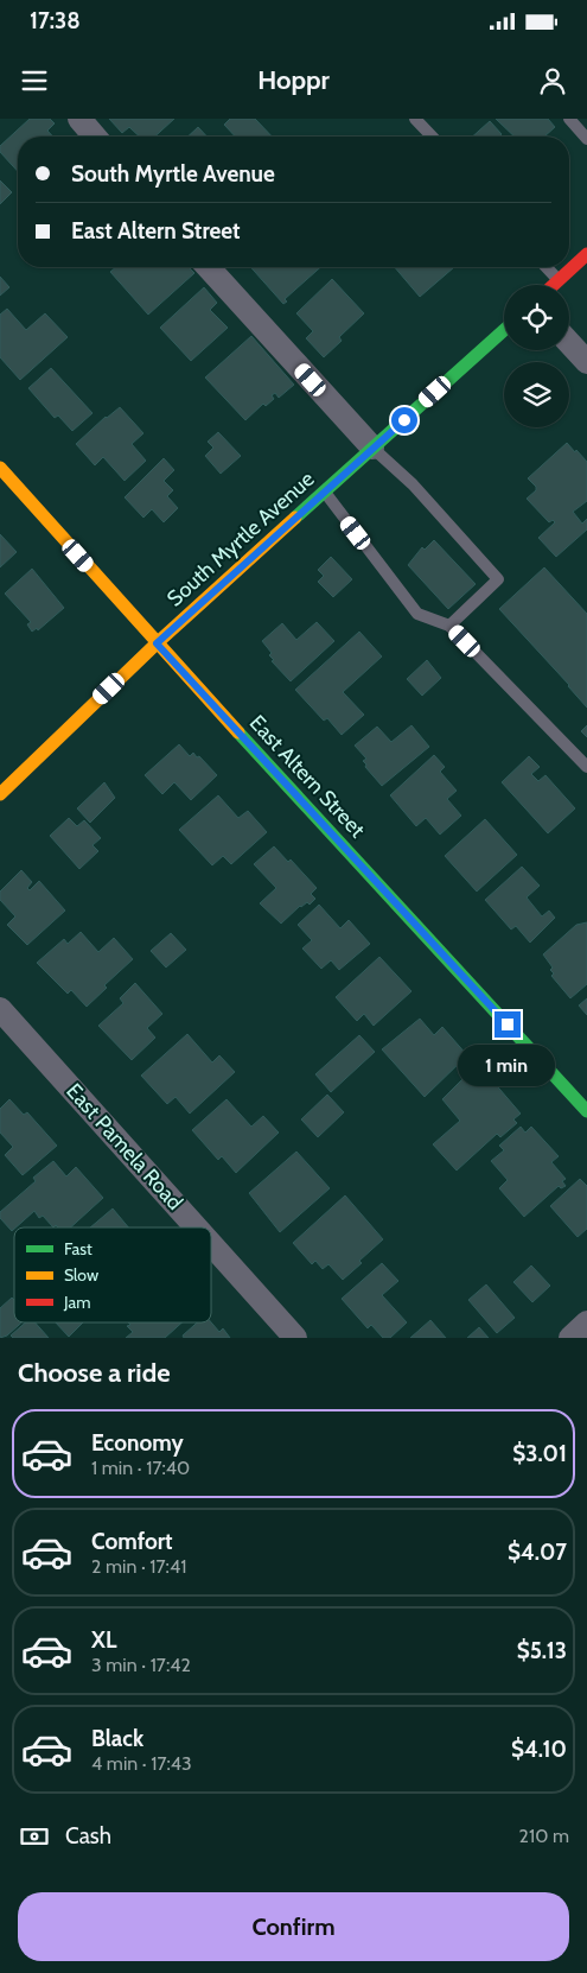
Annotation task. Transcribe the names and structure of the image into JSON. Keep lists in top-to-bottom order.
{
  "streets": {
    "street": ["South Myrtle Avenue", "East Altern Street", "East Pamela Road"]
  },
  "crossings": [
    ["South Myrtle Avenue", "East Altern Street"]
  ],
  "legend": ["Fast", "Slow", "Jam"],
  "page": {
    "status": "17:38",
    "header": "Hoppr",
    "banner": ["South Myrtle Avenue", "East Altern Street"],
    "bubble": "1 min",
    "heading": "Choose a ride",
    "list": [
      {
        "name": "Economy",
        "note": "1 min · 17:40",
        "value": "$3.01"
      },
      {
        "name": "Comfort",
        "note": "2 min · 17:41",
        "value": "$4.07"
      },
      {
        "name": "XL",
        "note": "3 min · 17:42",
        "value": "$5.13"
      },
      {
        "name": "Black",
        "note": "4 min · 17:43",
        "value": "$4.10"
      }
    ],
    "pay": ["Cash", "210 m"],
    "buttons": "Confirm"
  }
}
